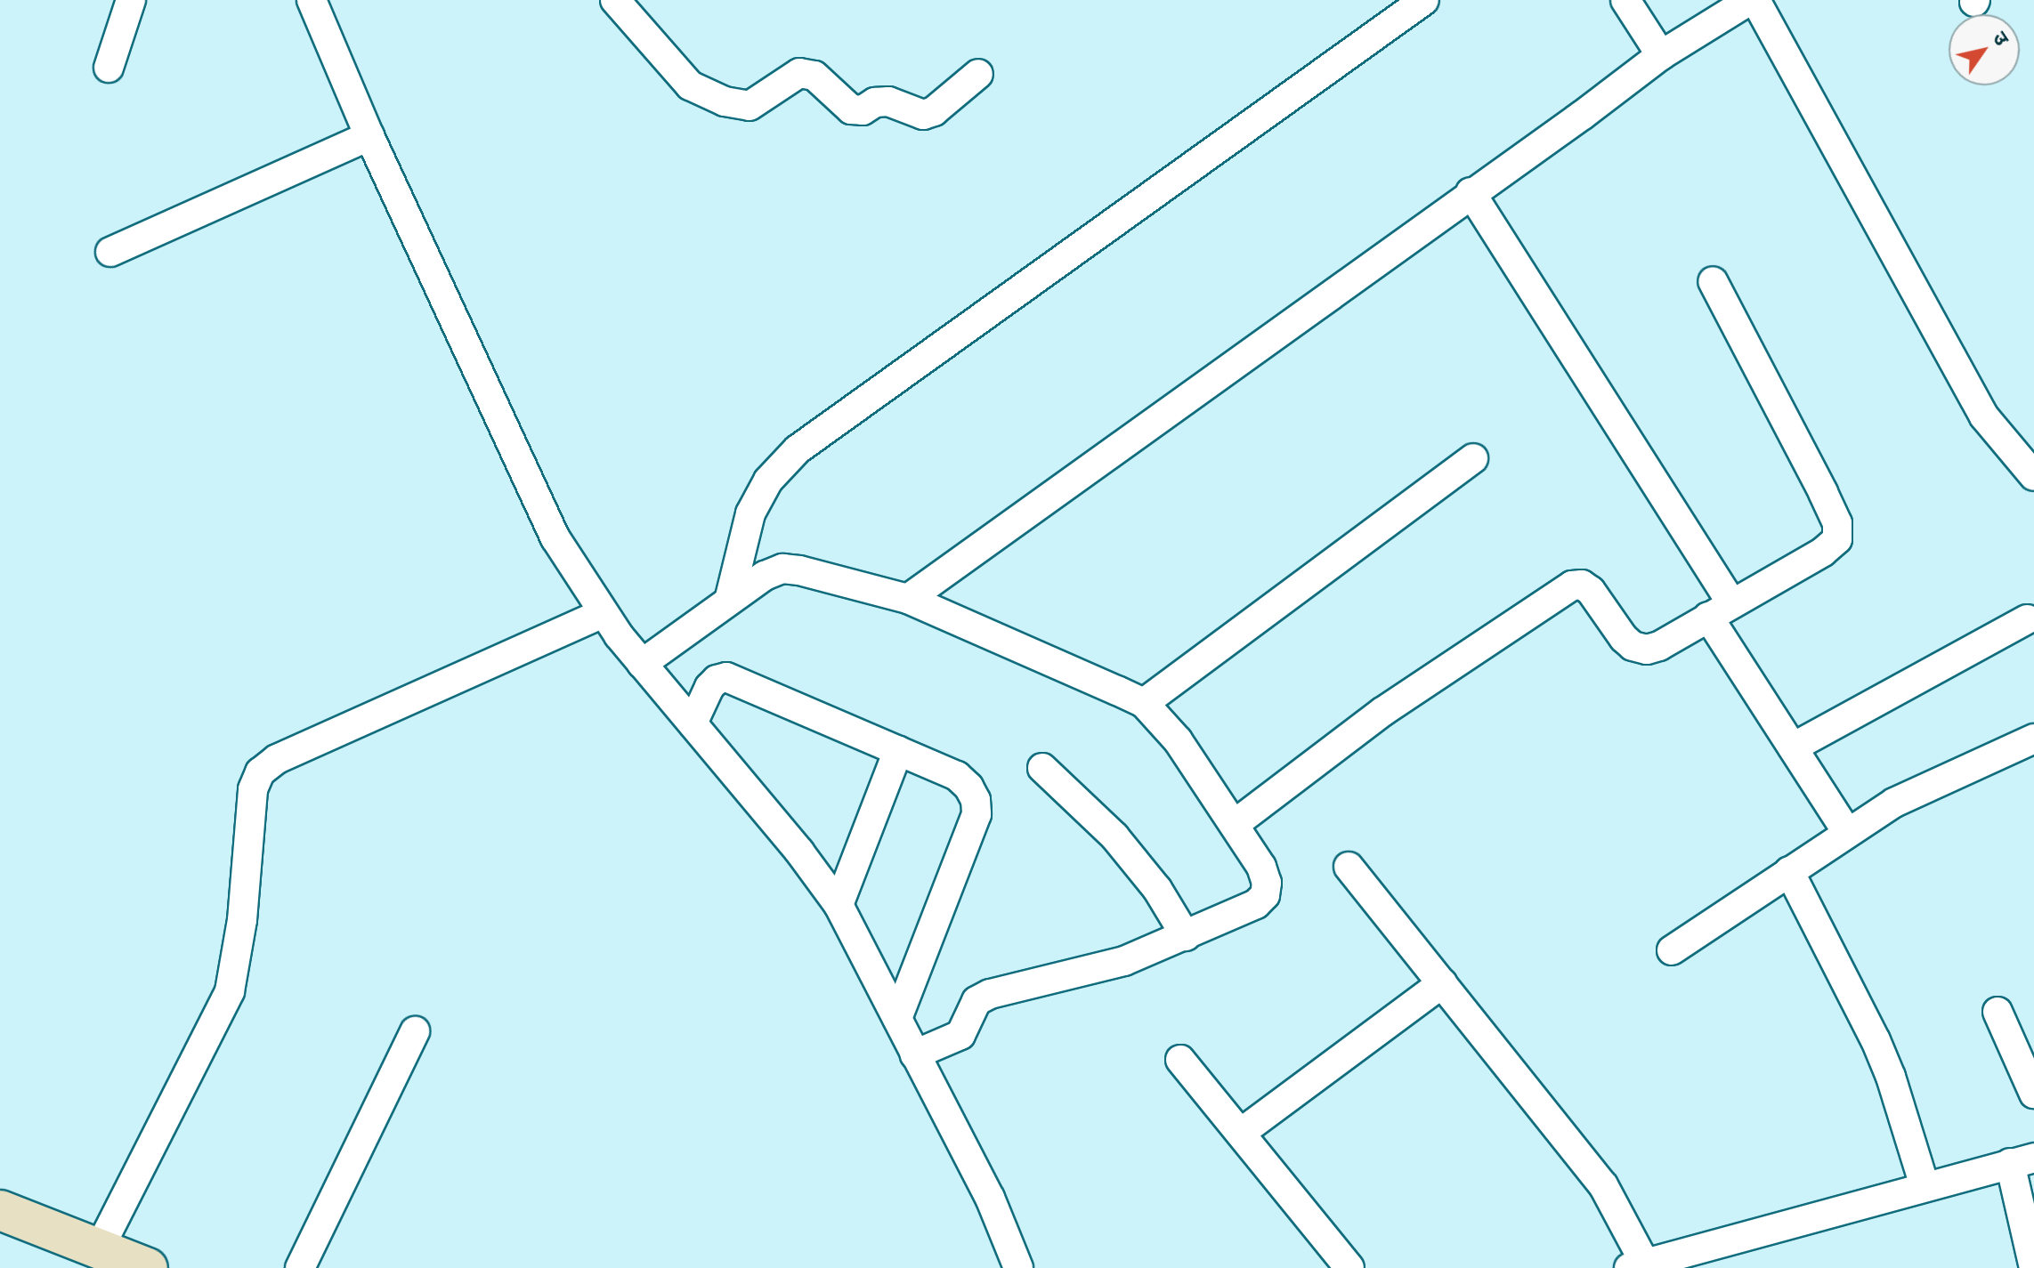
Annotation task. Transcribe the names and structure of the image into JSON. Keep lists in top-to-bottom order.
{
  "north": "top right"
}
